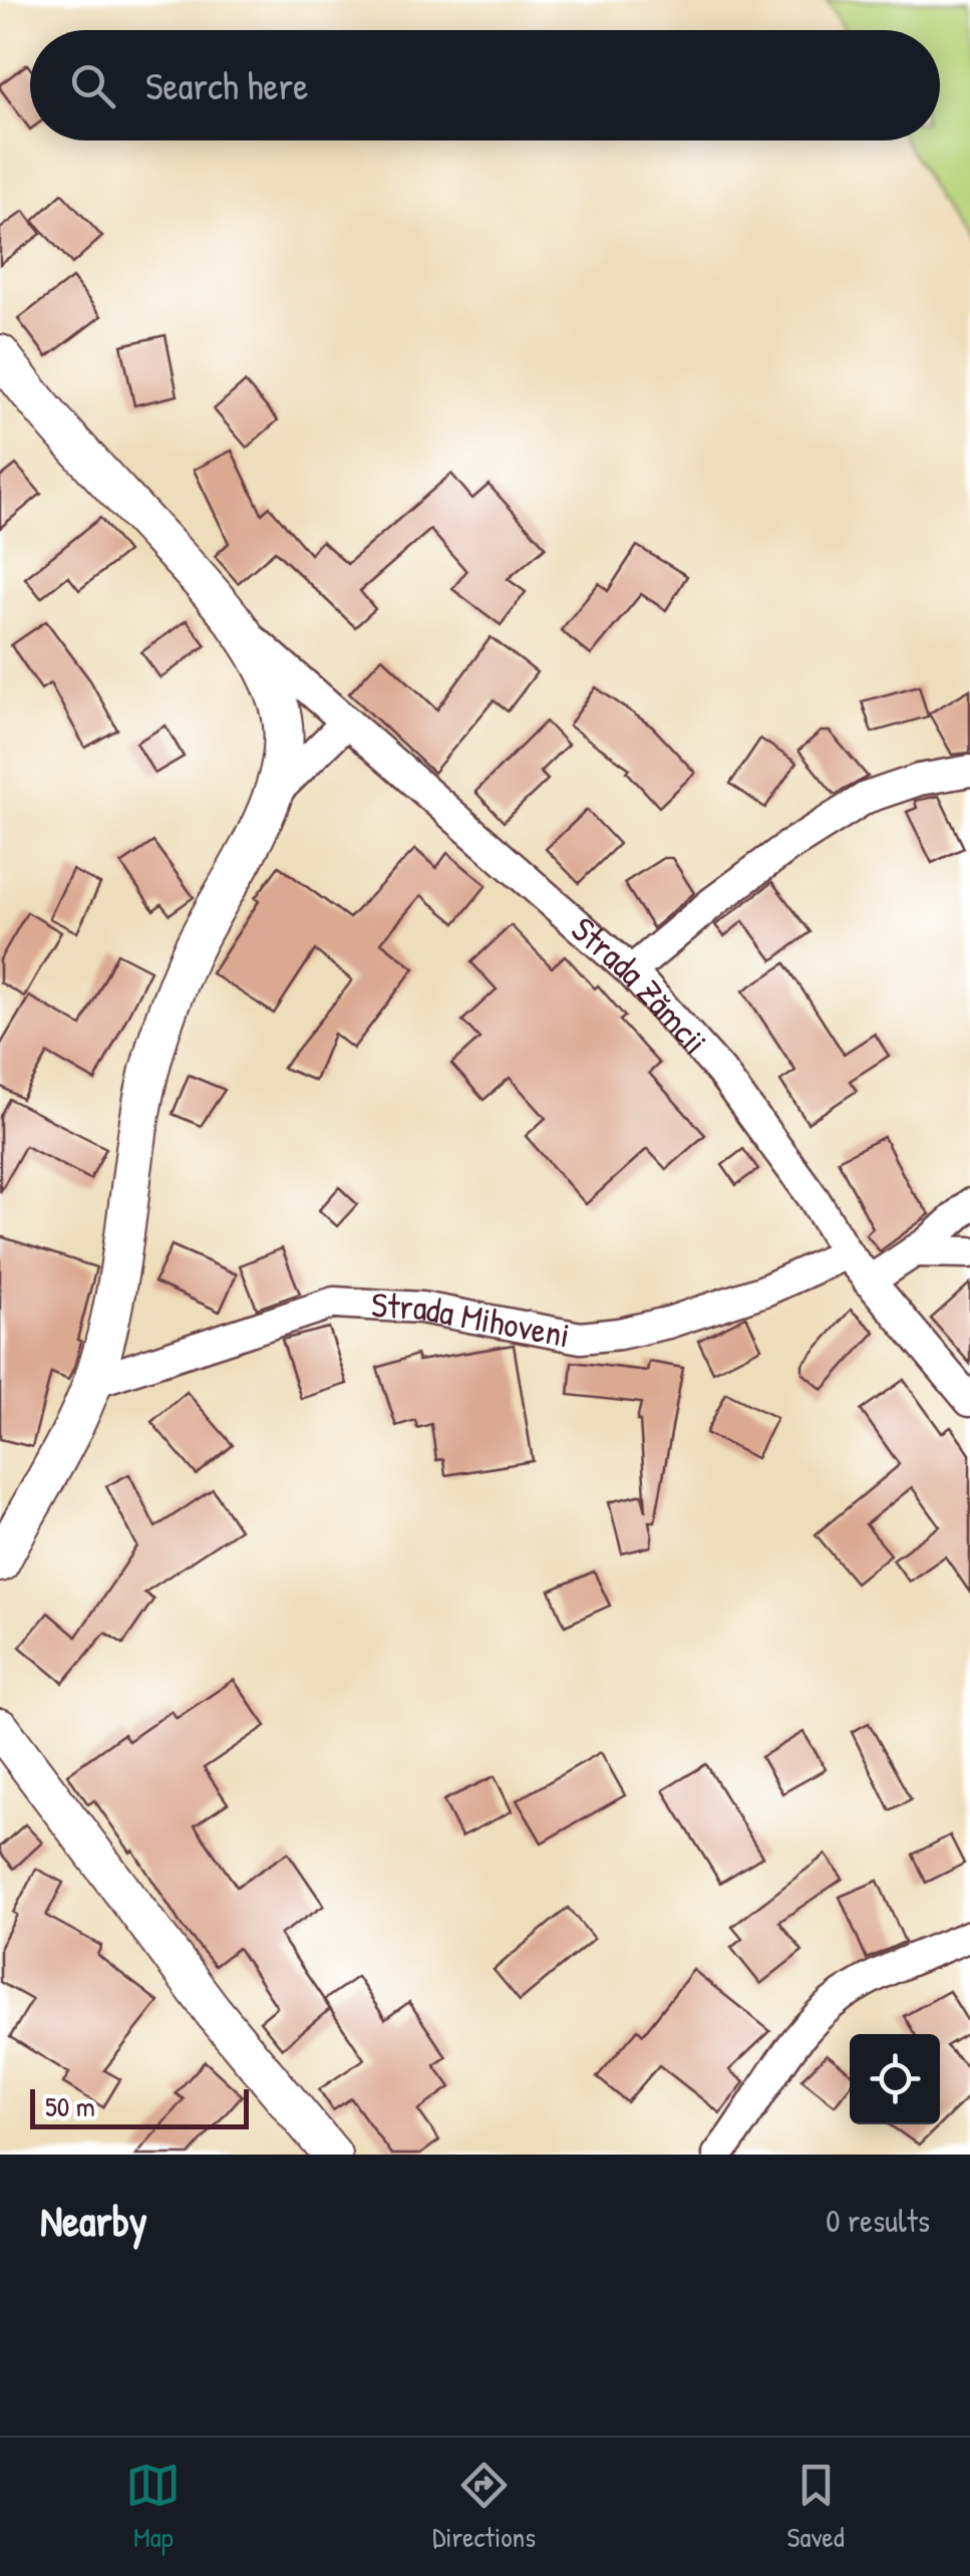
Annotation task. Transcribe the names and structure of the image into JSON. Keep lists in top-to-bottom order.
{
  "streets": {
    "main road": ["Strada Zămcii"],
    "street": ["Strada Mihoveni"]
  },
  "crossings": [
    ["Strada Zămcii", "Strada Mihoveni"]
  ],
  "scale_bar": "50 m",
  "page": {
    "search": "Search here",
    "scale": "50 m",
    "heading": ["Nearby", "0 results"],
    "nav": ["Map", "Directions", "Saved"]
  }
}
